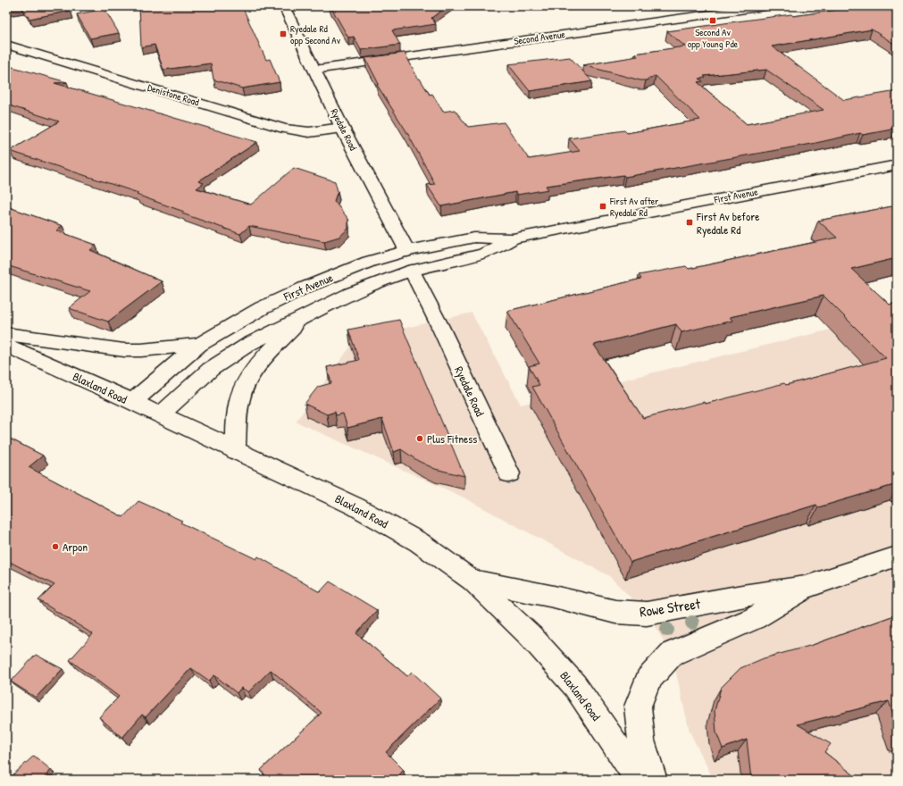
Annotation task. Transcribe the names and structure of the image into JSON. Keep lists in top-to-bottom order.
{
  "streets": {
    "street": [
      "Second Avenue",
      "Denistone Road",
      "Ryedale Road",
      "First Avenue",
      "Blaxland Road",
      "Rowe Street"
    ]
  },
  "crossings": [
    ["Second Avenue", "Ryedale Road"],
    ["Denistone Road", "Ryedale Road"],
    ["Ryedale Road", "First Avenue"],
    ["First Avenue", "Blaxland Road"],
    ["Blaxland Road", "Rowe Street"]
  ],
  "places": {
    "transit": [
      "Second Av opp Young Pde",
      "Ryedale Rd opp Second Av",
      "First Av after Ryedale Rd",
      "First Av before Ryedale Rd"
    ],
    "other": ["Plus Fitness", "Arpon"]
  }
}
